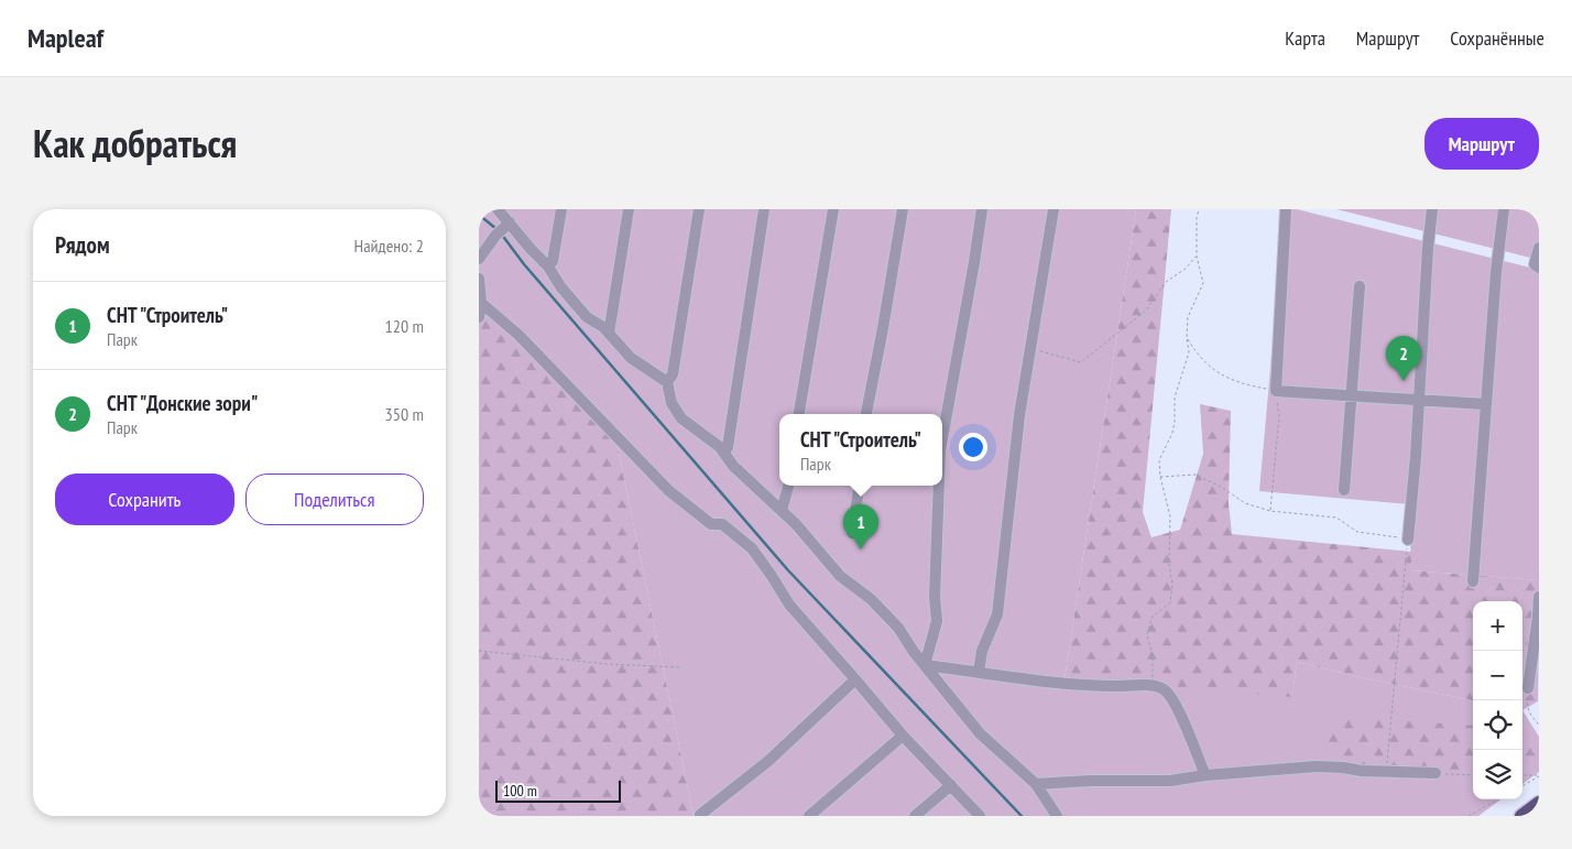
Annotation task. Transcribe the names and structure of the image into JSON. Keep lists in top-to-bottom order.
{
  "scale_bar": "100 m",
  "page": {
    "header": "Mapleaf",
    "nav": ["Карта", "Маршрут", "Сохранённые"],
    "title": "Как добраться",
    "buttons": [
      "Маршрут",
      ["Сохранить", "Поделиться"]
    ],
    "heading": ["Рядом", "Найдено: 2"],
    "list": [
      {
        "mark": "1",
        "name": "СНТ \"Строитель\"",
        "note": "Парк",
        "value": "120 m"
      },
      {
        "mark": "2",
        "name": "СНТ \"Донские зори\"",
        "note": "Парк",
        "value": "350 m"
      }
    ],
    "pins": ["2", "1"],
    "popup": ["СНТ \"Строитель\"", "Парк"],
    "map_buttons": ["+", "−"],
    "scale": "100 m"
  }
}
